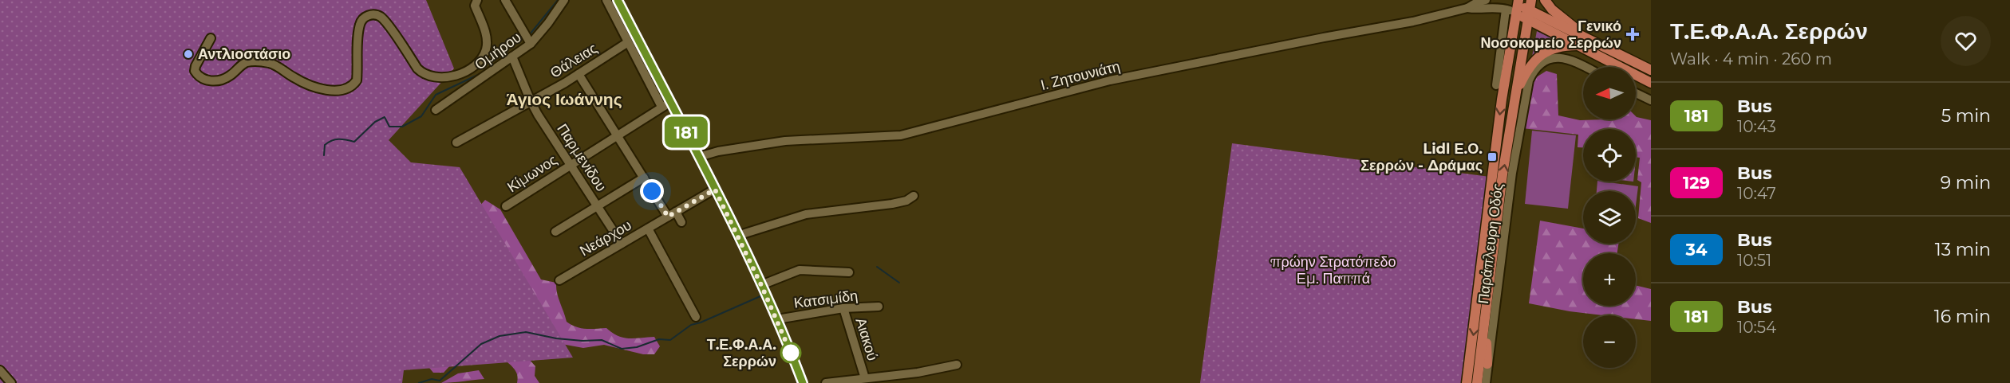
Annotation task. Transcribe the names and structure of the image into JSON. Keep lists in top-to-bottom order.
{
  "streets": {
    "street": [
      "Ομήρου",
      "Θάλειας",
      "Ι. Ζητουνιάτη",
      "Παρμενίδου",
      "Κίμωνος",
      "Νεάρχου",
      "Παράπλευρη Οδός",
      "Κατσιμίδη",
      "Αιακού"
    ]
  },
  "crossings": [
    ["Ομήρου", "Παρμενίδου"],
    ["Θάλειας", "Παρμενίδου"],
    ["Παρμενίδου", "Κίμωνος"],
    ["Παρμενίδου", "Νεάρχου"],
    ["Κατσιμίδη", "Αιακού"]
  ],
  "districts": ["Άγιος Ιωάννης"],
  "parks": ["πρώην Στρατόπεδο Εμ. Παππά"],
  "places": {
    "health": ["Γενικό Νοσοκομείο Σερρών"],
    "other": ["Αντλιοστάσιο", "Τ.Ε.Φ.Α.Α. Σερρών"],
    "transit": ["Lidl Ε.Ο. Σερρών - Δράμας"]
  },
  "lines": ["bus line 181"],
  "north": "left",
  "page": {
    "on_map": "181",
    "heading": ["Τ.Ε.Φ.Α.Α. Σερρών", "Walk · 4 min · 260 m"],
    "map_buttons": ["+", "−"],
    "list": [
      {
        "mark": "181",
        "name": "Bus",
        "note": "10:43",
        "value": "5 min"
      },
      {
        "mark": "129",
        "name": "Bus",
        "note": "10:47",
        "value": "9 min"
      },
      {
        "mark": "34",
        "name": "Bus",
        "note": "10:51",
        "value": "13 min"
      },
      {
        "mark": "181",
        "name": "Bus",
        "note": "10:54",
        "value": "16 min"
      }
    ]
  }
}
